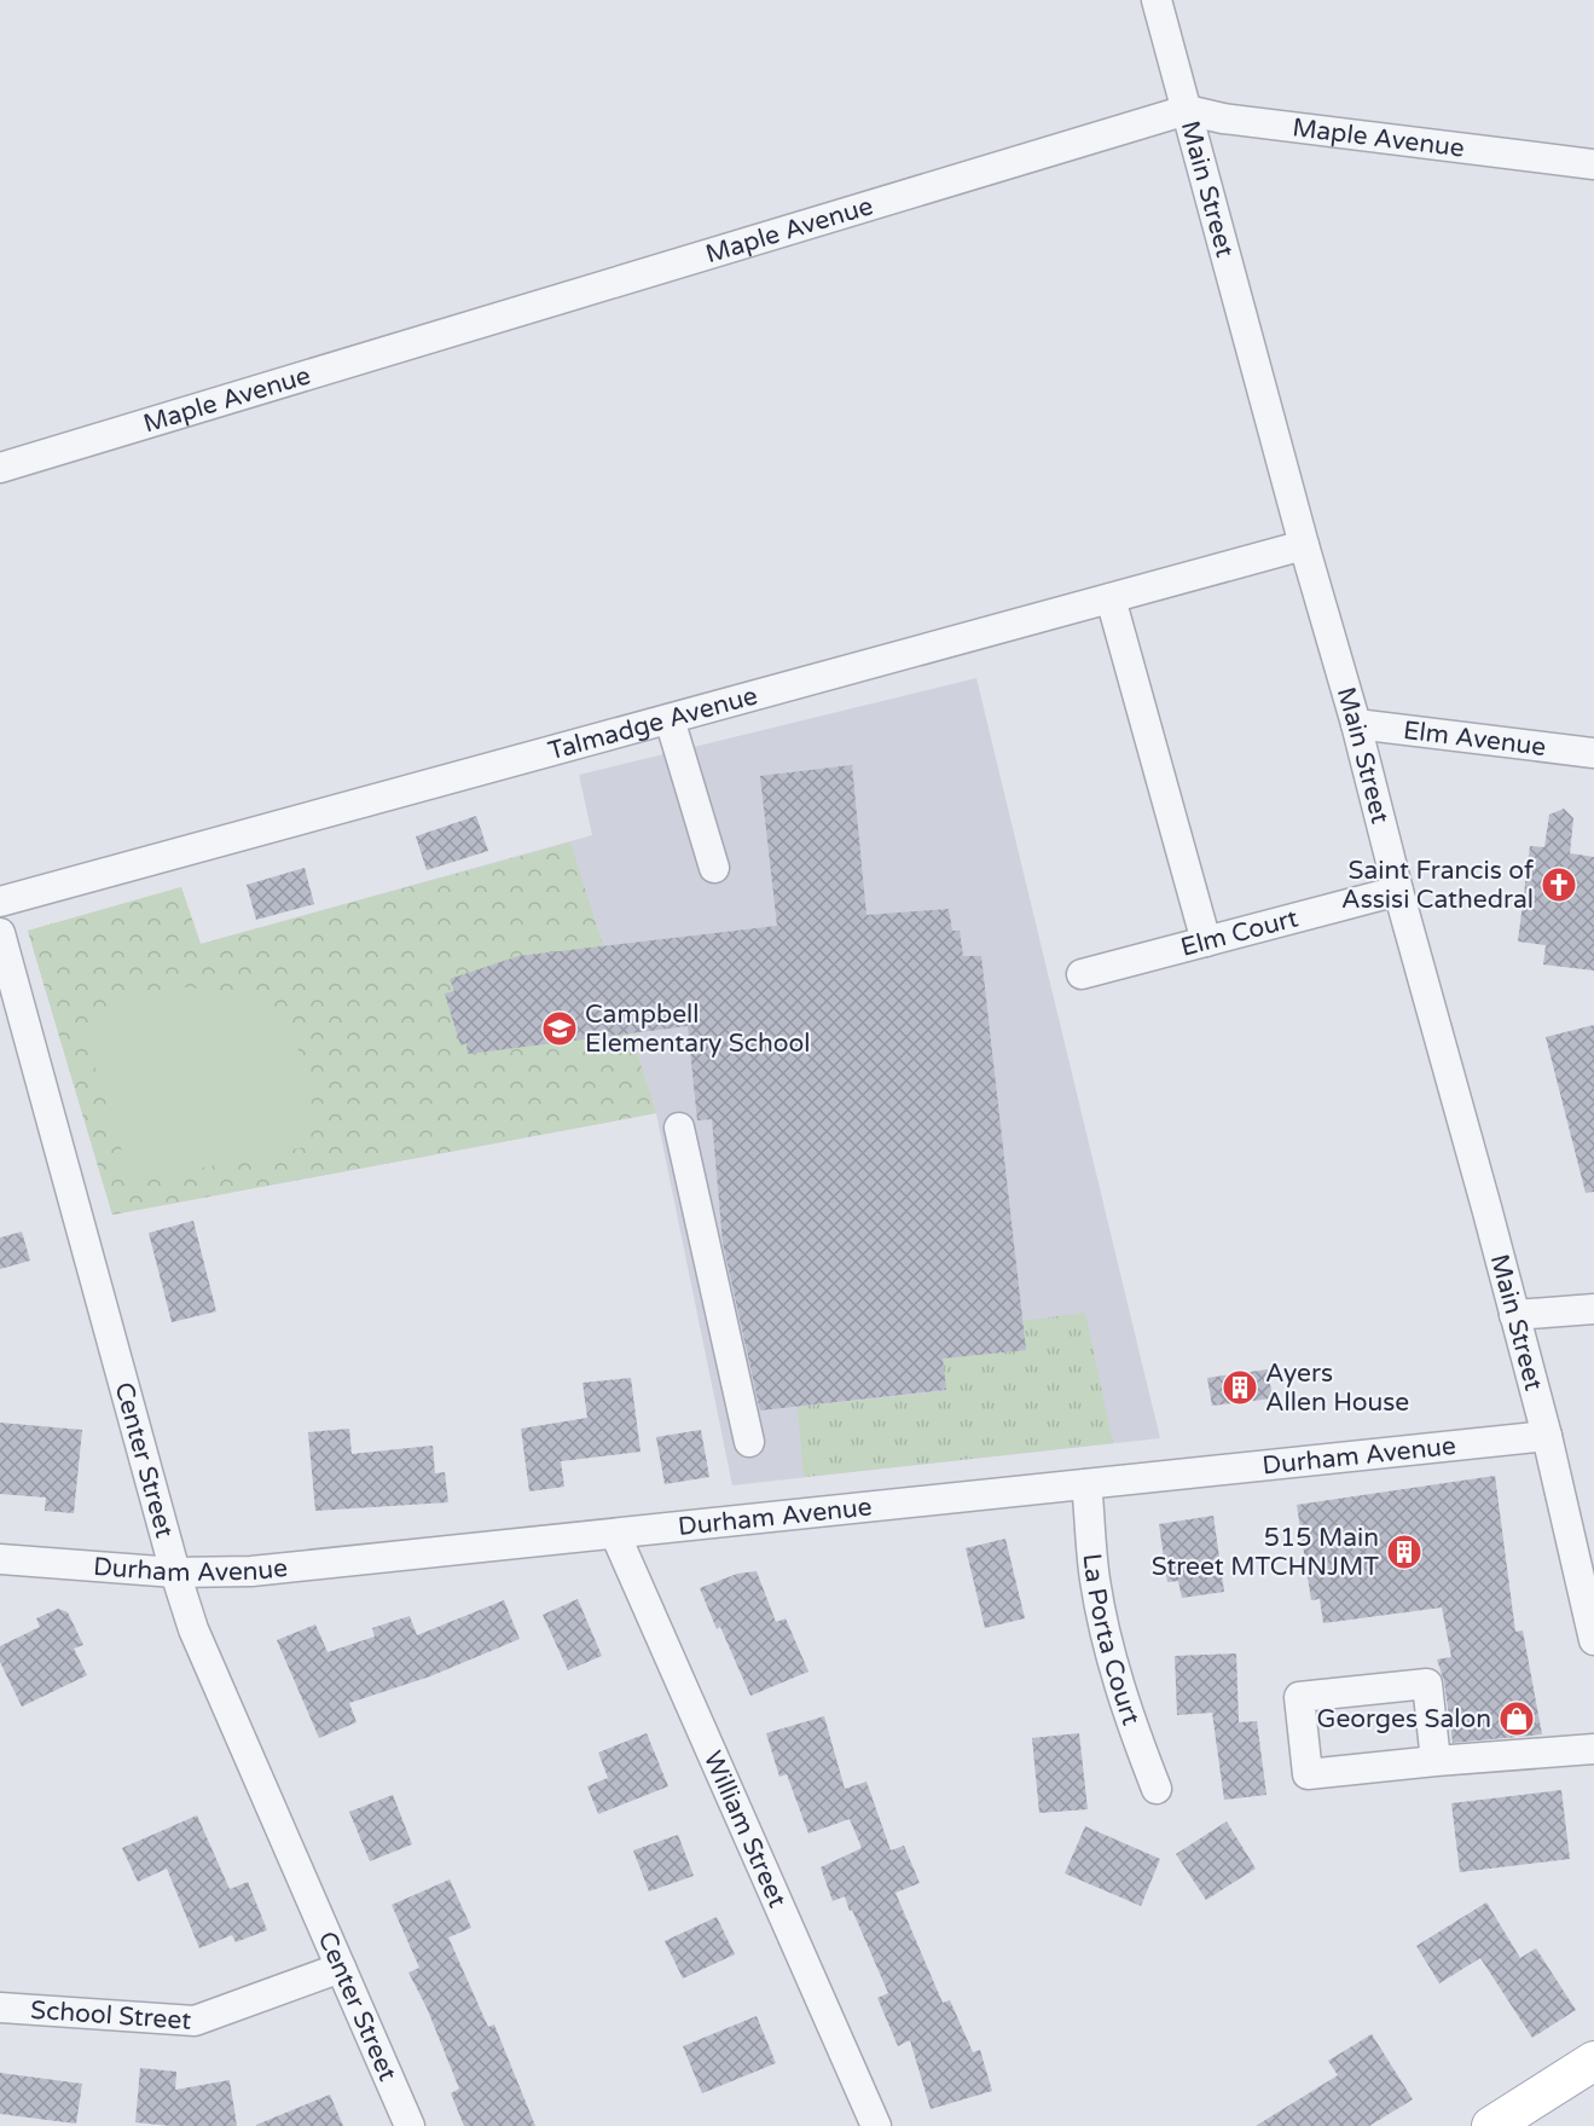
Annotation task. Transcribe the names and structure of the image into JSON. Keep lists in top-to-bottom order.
{
  "streets": {
    "street": [
      "Maple Avenue",
      "Main Street",
      "Talmadge Avenue",
      "Elm Avenue",
      "Elm Court",
      "Durham Avenue",
      "Center Street",
      "La Porta Court",
      "William Street",
      "School Street"
    ]
  },
  "crossings": [
    ["Maple Avenue", "Main Street"],
    ["Main Street", "Talmadge Avenue"],
    ["Main Street", "Elm Avenue"],
    ["Main Street", "Elm Court"],
    ["Main Street", "Durham Avenue"],
    ["Durham Avenue", "Center Street"],
    ["Durham Avenue", "La Porta Court"],
    ["Durham Avenue", "William Street"],
    ["Center Street", "School Street"]
  ],
  "places": {
    "church": ["Saint Francis of Assisi Cathedral"],
    "school or university": ["Campbell Elementary School"],
    "building": ["Ayers Allen House", "515 Main Street MTCHNJMT"],
    "shop": ["Georges Salon"]
  }
}
